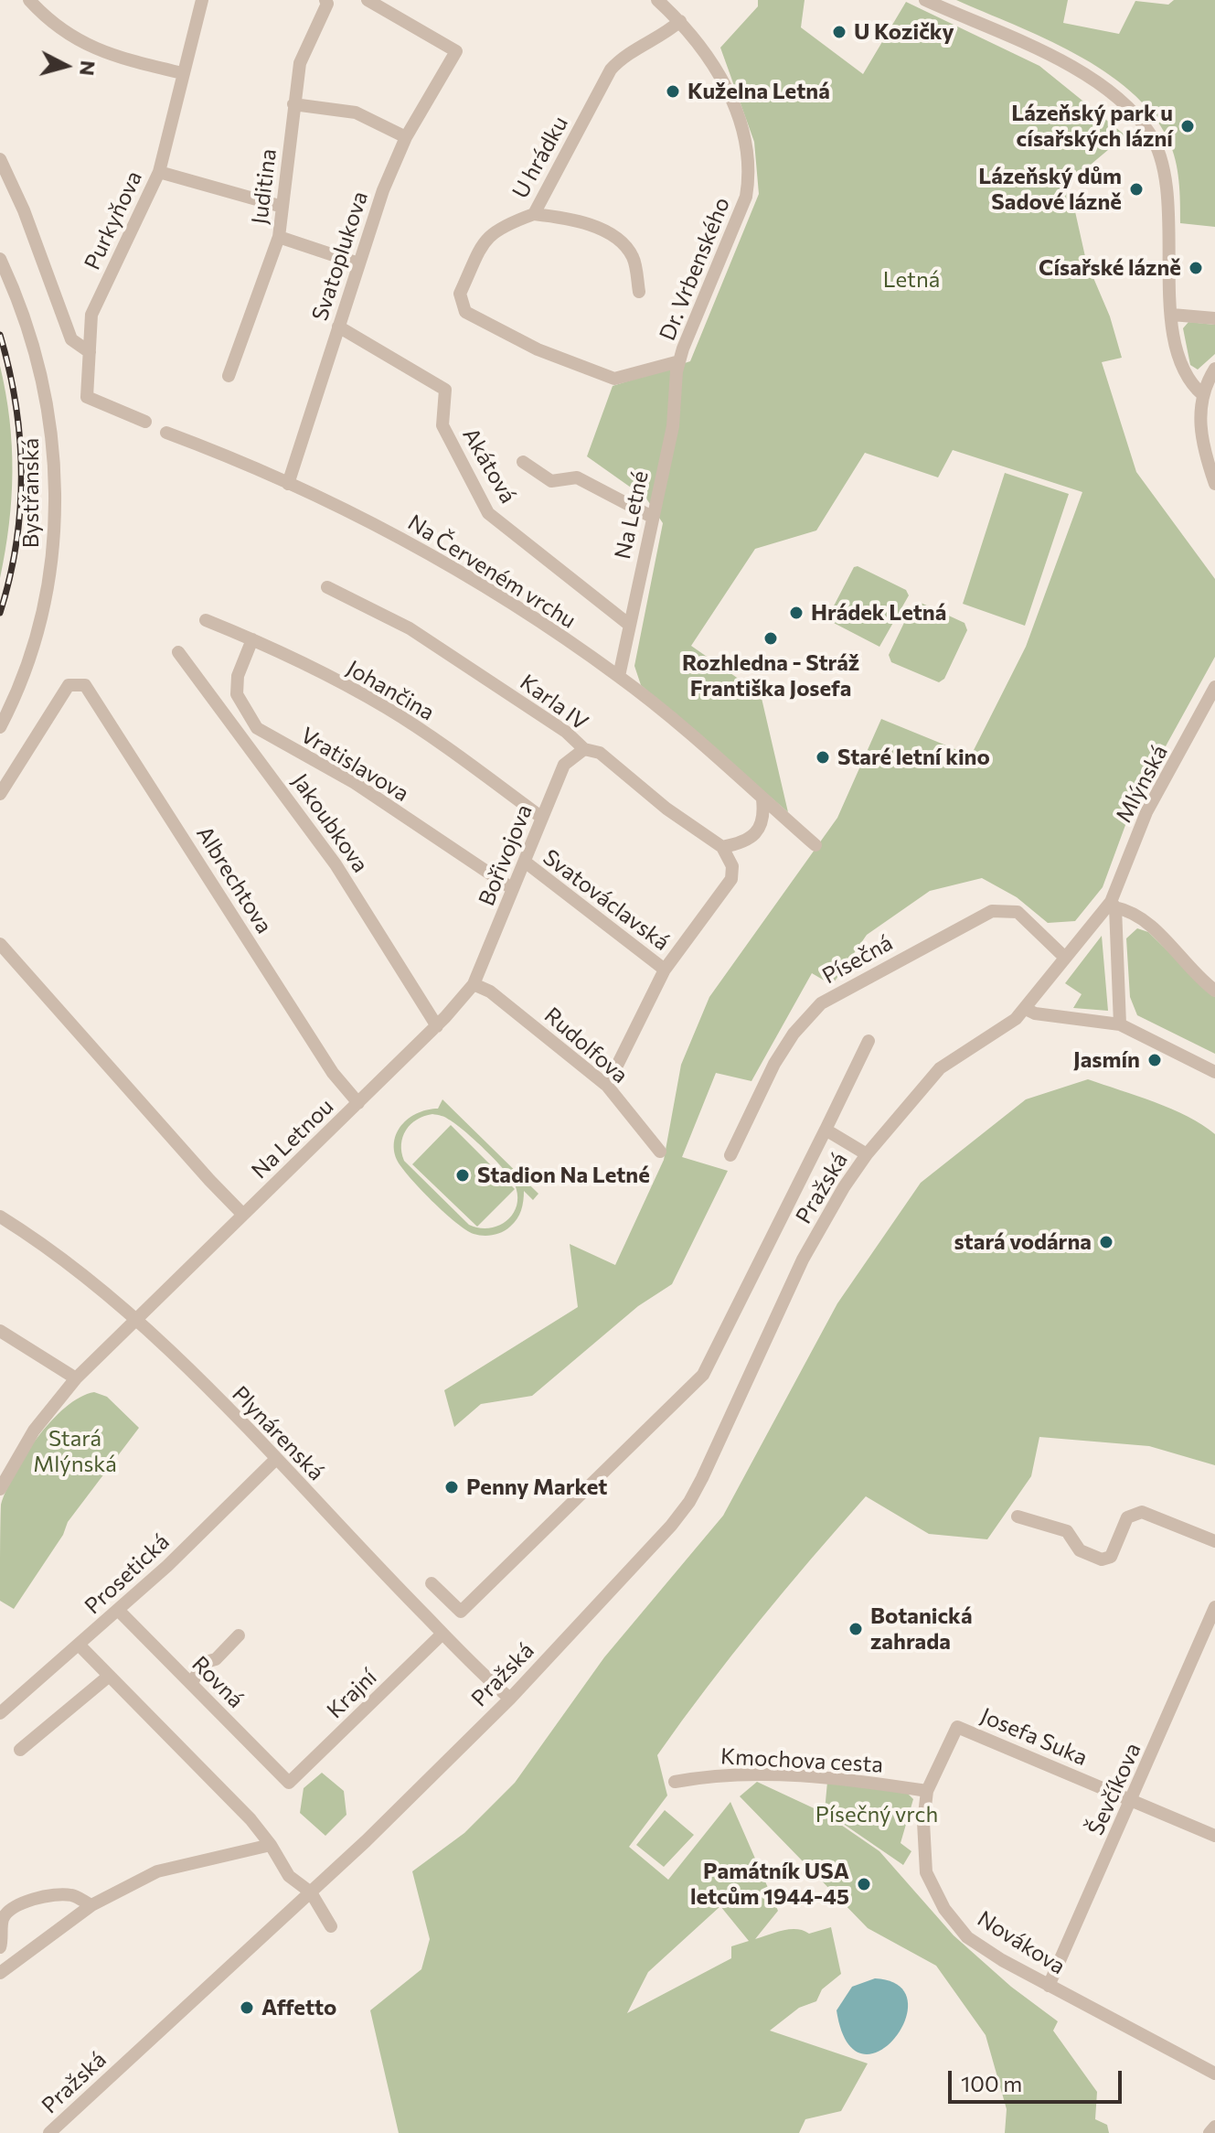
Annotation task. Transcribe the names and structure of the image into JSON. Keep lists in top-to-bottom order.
{
  "streets": {
    "street": [
      "U hrádku",
      "Juditina",
      "Purkyňova",
      "Svatoplukova",
      "Dr. Vrbenského",
      "Akátová",
      "Bystřanská",
      "Na Letné",
      "Na Červeném vrchu",
      "Johančina",
      "Karla IV",
      "Vratislavova",
      "Mlýnská",
      "Jakoubkova",
      "Bořivojova",
      "Albrechtova",
      "Svatováclavská",
      "Písečná",
      "Rudolfova",
      "Na Letnou",
      "Pražská",
      "Plynárenská",
      "Prosetická",
      "Rovná",
      "Krajní",
      "Josefa Suka",
      "Kmochova cesta",
      "Ševčíkova",
      "Novákova"
    ]
  },
  "crossings": [
    ["U hrádku", "Dr. Vrbenského"],
    ["U hrádku", "Na Letné"],
    ["Svatoplukova", "Akátová"],
    ["Svatoplukova", "Na Červeném vrchu"],
    ["Dr. Vrbenského", "Na Letné"],
    ["Akátová", "Na Letné"],
    ["Na Letné", "Na Červeném vrchu"],
    ["Johančina", "Vratislavova"],
    ["Johančina", "Bořivojova"],
    ["Karla IV", "Bořivojova"],
    ["Vratislavova", "Bořivojova"],
    ["Mlýnská", "Pražská"],
    ["Jakoubkova", "Na Letnou"],
    ["Bořivojova", "Svatováclavská"],
    ["Bořivojova", "Rudolfova"],
    ["Bořivojova", "Na Letnou"],
    ["Albrechtova", "Na Letnou"],
    ["Písečná", "Pražská"],
    ["Rudolfova", "Na Letnou"],
    ["Na Letnou", "Plynárenská"],
    ["Pražská", "Plynárenská"],
    ["Plynárenská", "Prosetická"],
    ["Plynárenská", "Krajní"],
    ["Prosetická", "Rovná"],
    ["Rovná", "Krajní"],
    ["Josefa Suka", "Ševčíkova"],
    ["Josefa Suka", "Novákova"],
    ["Kmochova cesta", "Novákova"],
    ["Ševčíkova", "Novákova"]
  ],
  "parks": ["Letná", "Stará Mlýnská", "Písečný vrch"],
  "places": [
    "U Kozičky",
    "Kuželna Letná",
    "Lázeňský park u císařských lázní",
    "Lázeňský dům Sadové lázně",
    "Císařské lázně",
    "Hrádek Letná",
    "Rozhledna - Stráž Františka Josefa",
    "Staré letní kino",
    "Jasmín",
    "Stadion Na Letné",
    "stará vodárna",
    "Penny Market",
    "Botanická zahrada",
    "Památník USA letcům 1944-45",
    "Affetto"
  ],
  "scale_bar": "100 m",
  "north": "right"
}
